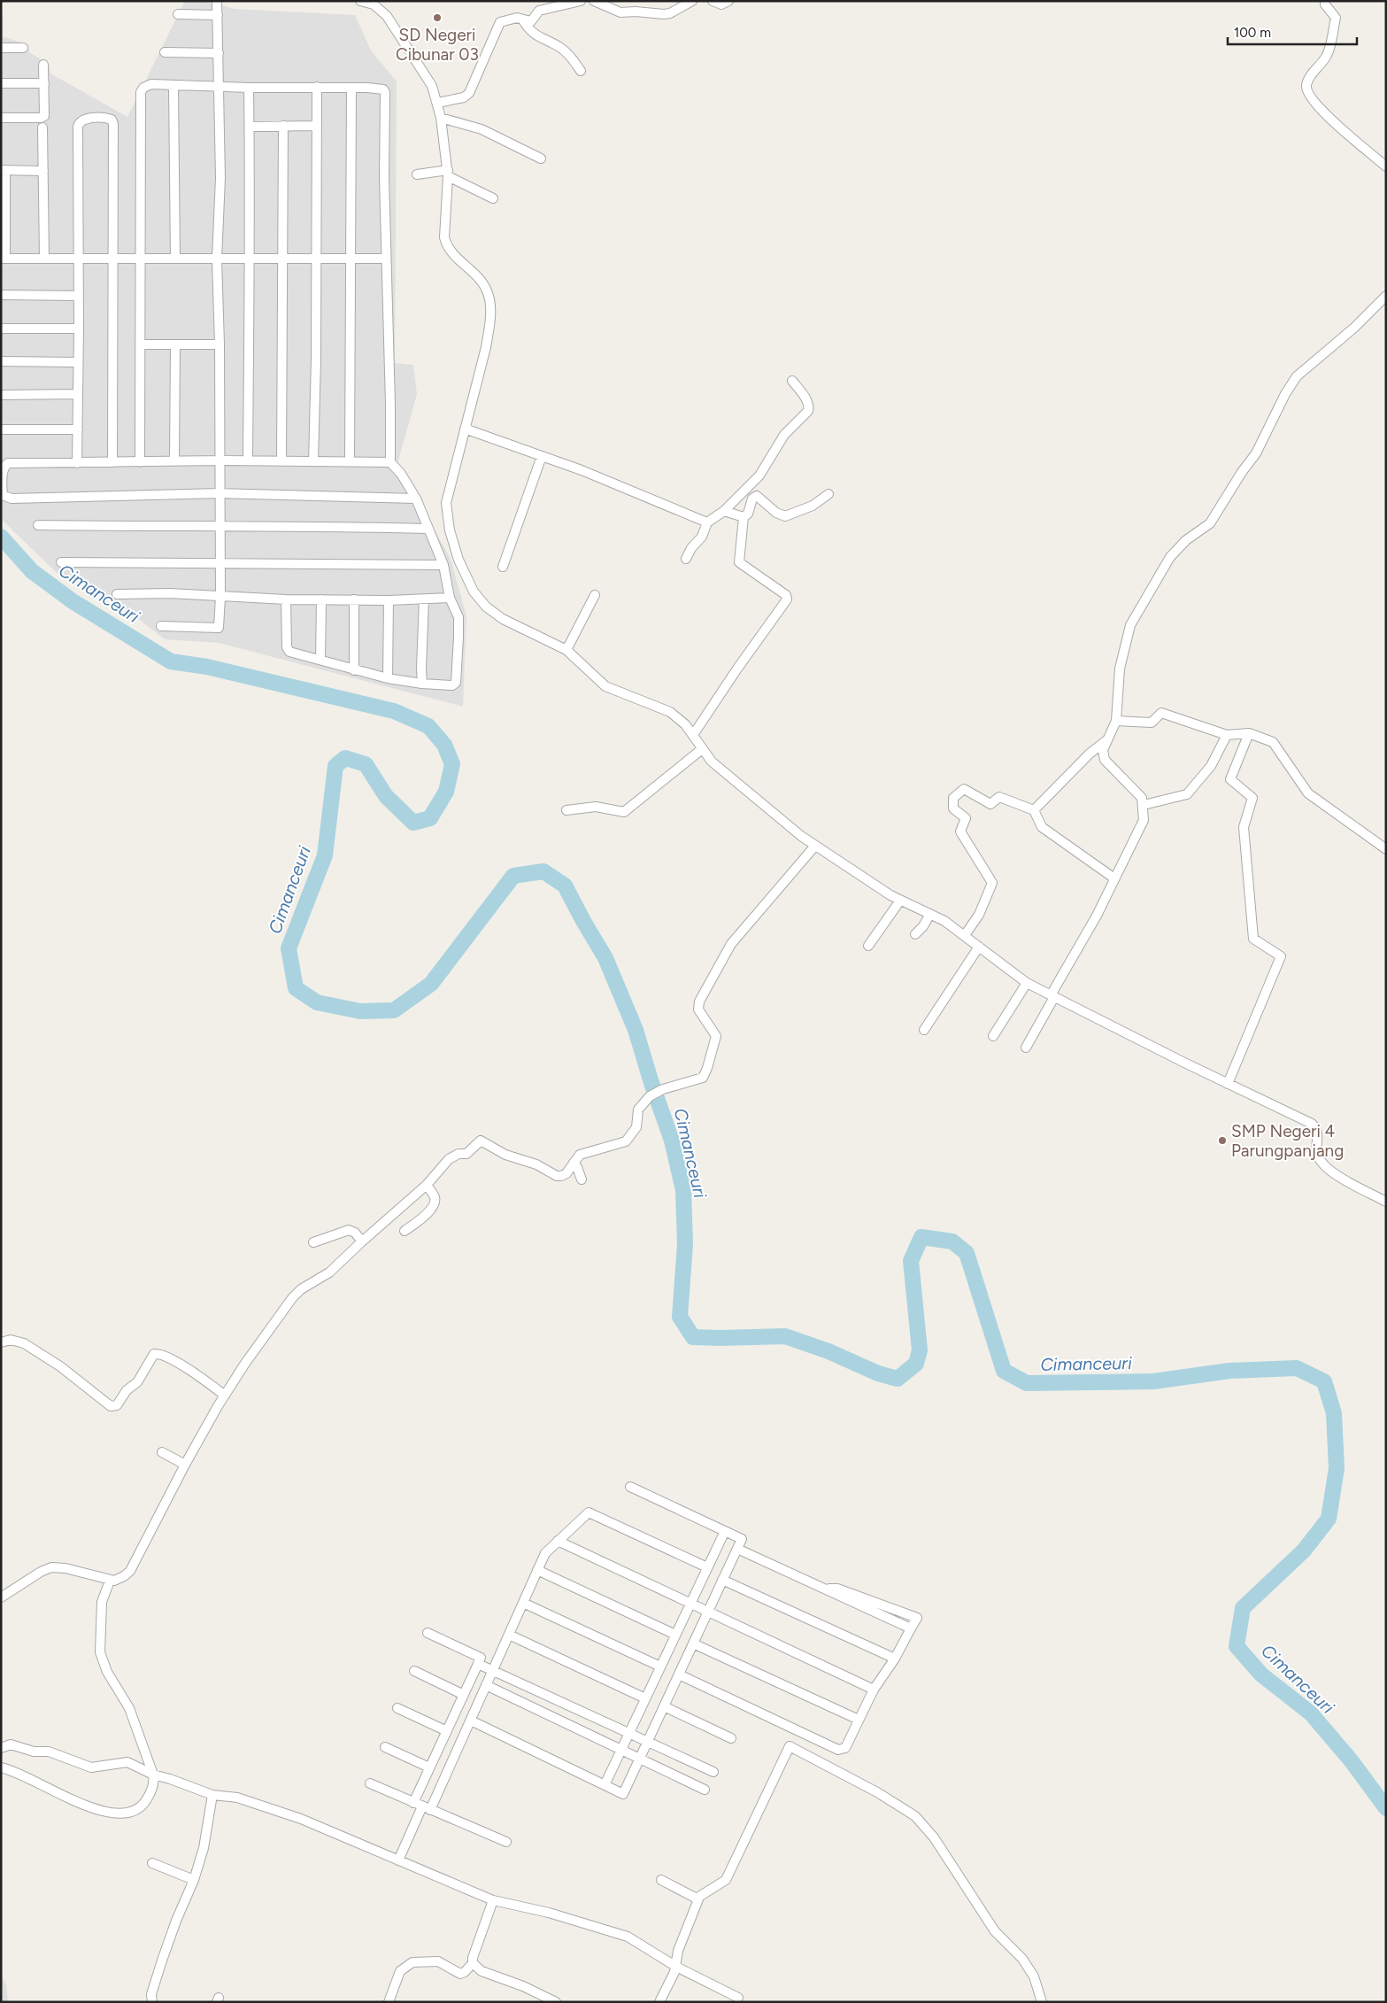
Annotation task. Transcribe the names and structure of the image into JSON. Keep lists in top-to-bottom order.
{
  "water": ["Cimanceuri"],
  "places": ["SD Negeri Cibunar 03", "SMP Negeri 4 Parungpanjang"],
  "scale_bar": "100 m"
}
